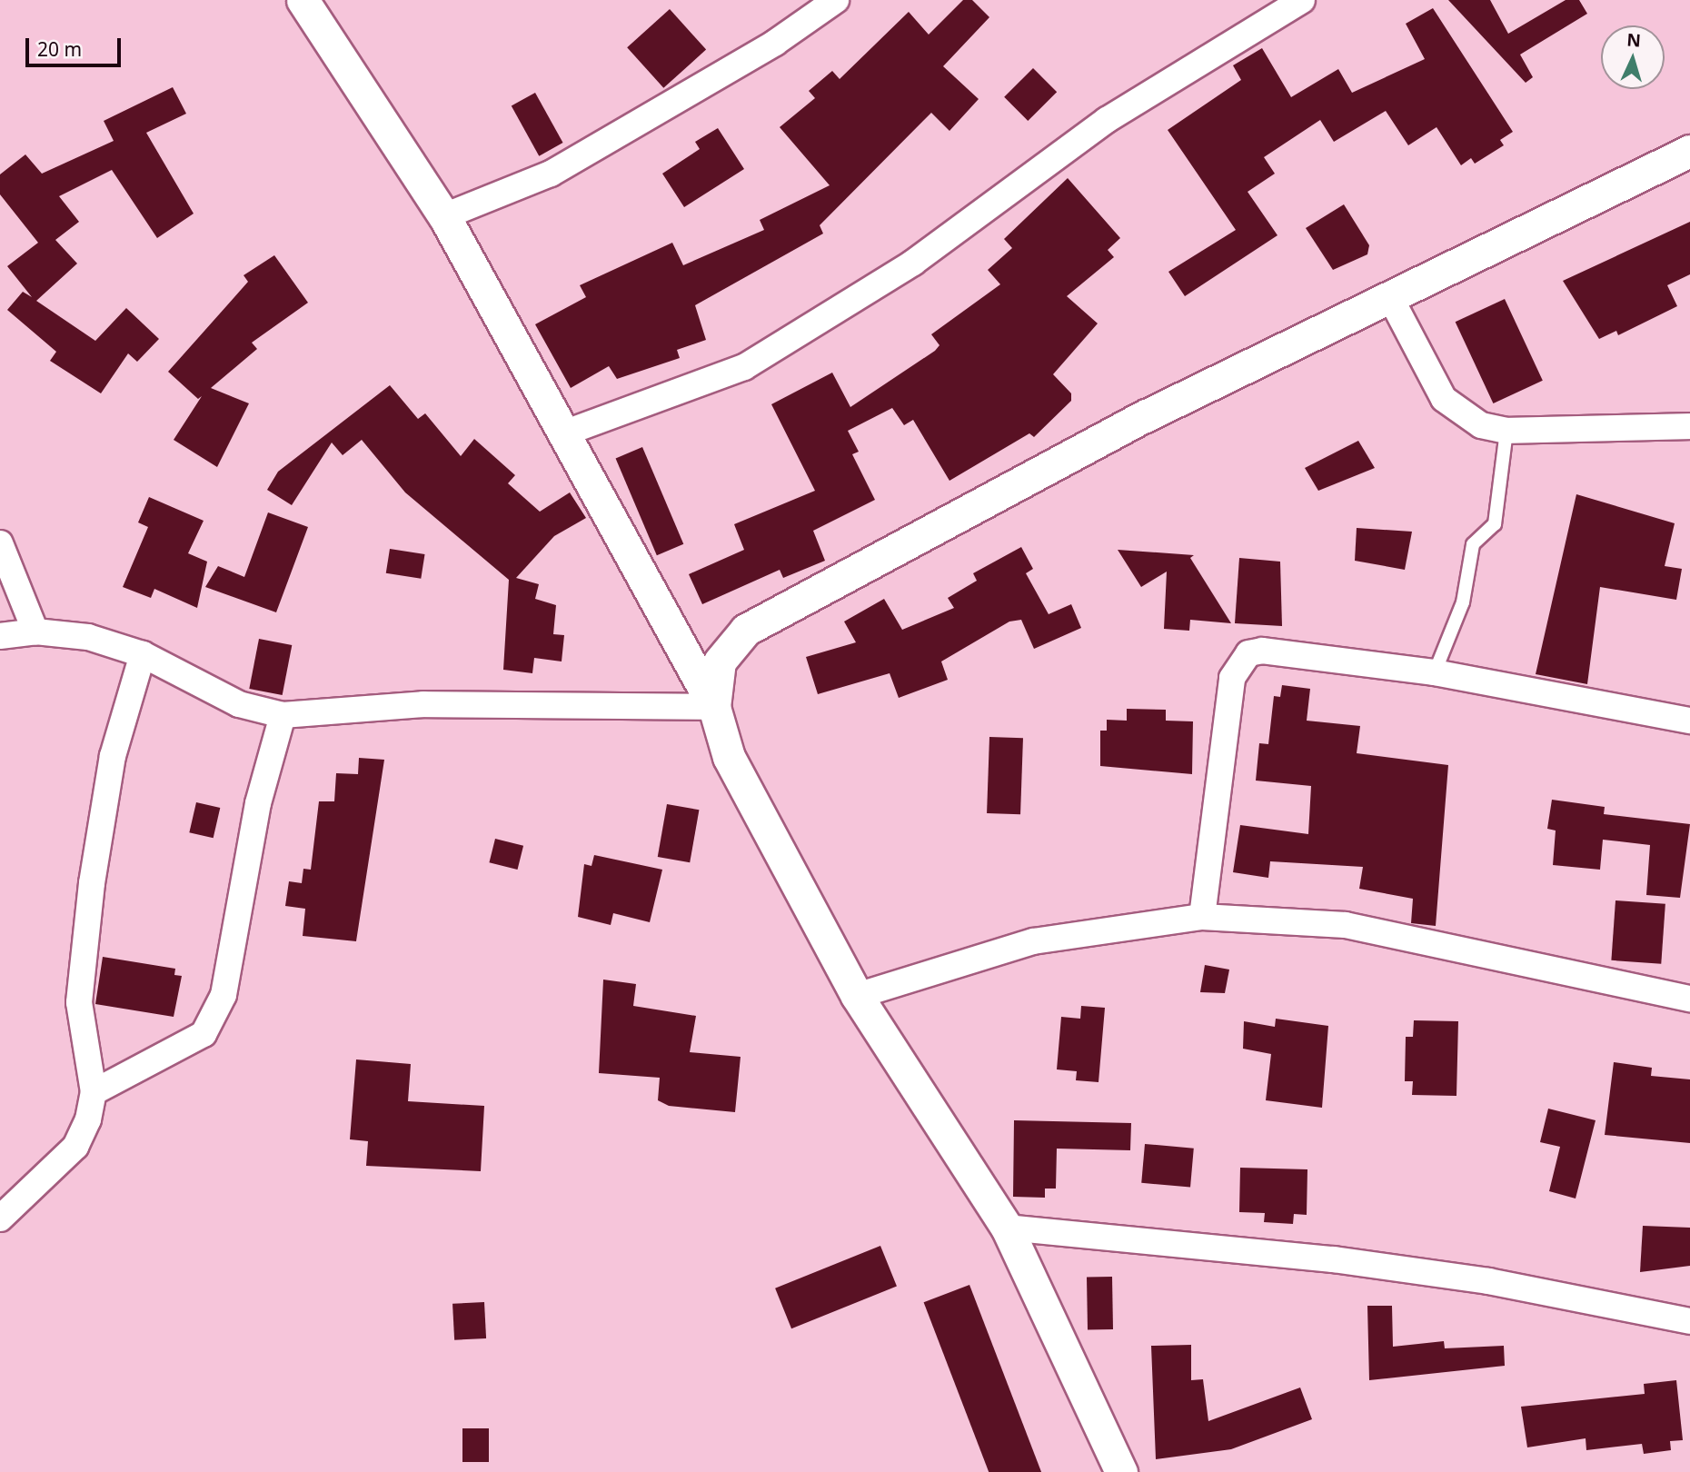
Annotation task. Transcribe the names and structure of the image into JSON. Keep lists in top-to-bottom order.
{
  "scale_bar": "20 m",
  "north": "top"
}
